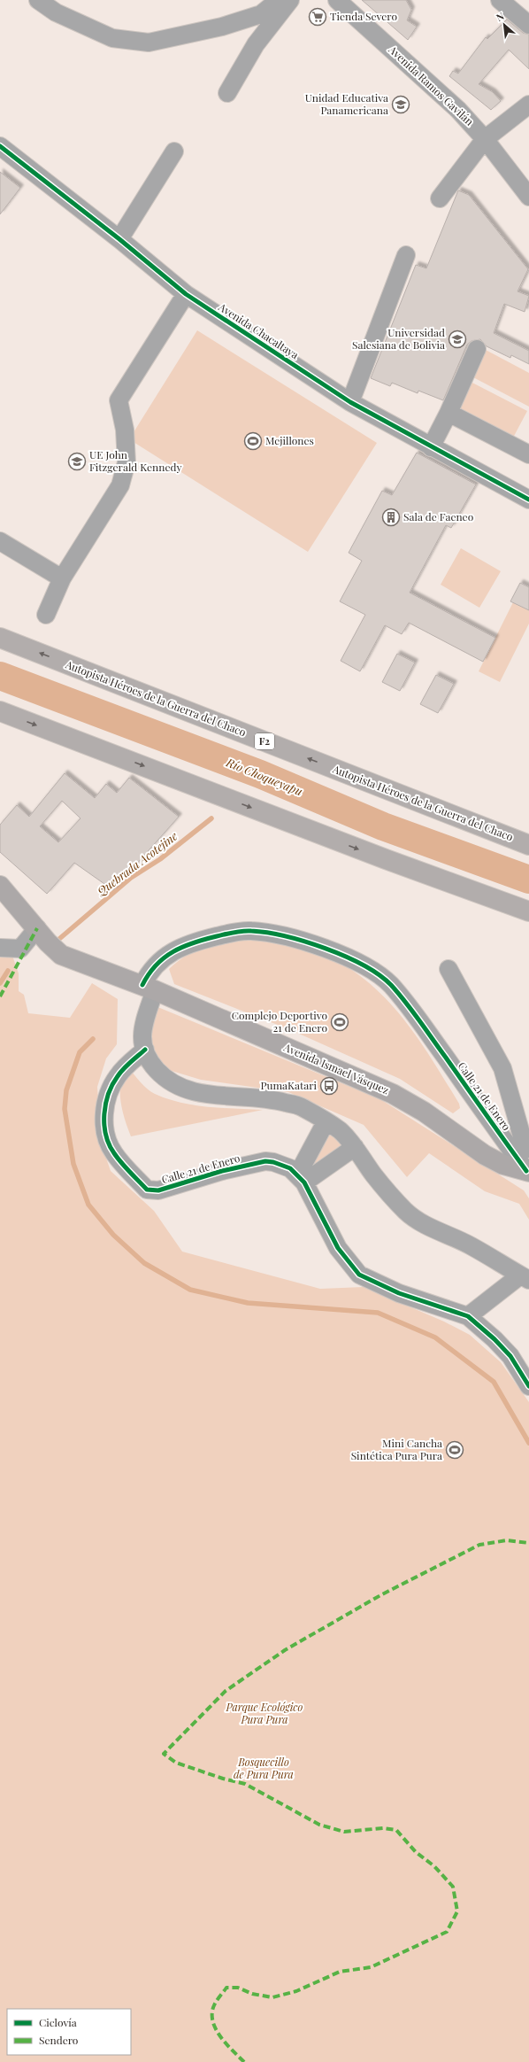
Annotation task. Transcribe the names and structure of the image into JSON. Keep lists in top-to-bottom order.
{
  "streets": {
    "highway": ["Autopista Héroes de la Guerra del Chaco", "F2"],
    "main road": ["Avenida Ismael Vásquez"],
    "street": ["Avenida Ramos Gavilán", "Avenida Chacaltaya", "Calle 21 de Enero"]
  },
  "crossings": [
    ["Avenida Ismael Vásquez", "Calle 21 de Enero"]
  ],
  "water": ["Río Choqueyapu", "Quebrada Acotejine"],
  "parks": ["Parque Ecológico Pura Pura", "Bosquecillo de Pura Pura"],
  "places": {
    "supermarket": ["Tienda Severo"],
    "school or university": ["Unidad Educativa Panamericana", "Universidad Salesiana de Bolivia", "UE John Fitzgerald Kennedy"],
    "sports": ["Mejillones", "Complejo Deportivo 21 de Enero", "Mini Cancha Sintética Pura Pura"],
    "building": ["Sala de Faeneo"],
    "bus stop": ["PumaKatari"]
  },
  "legend": ["Ciclovía", "Sendero"],
  "north": "top left"
}
